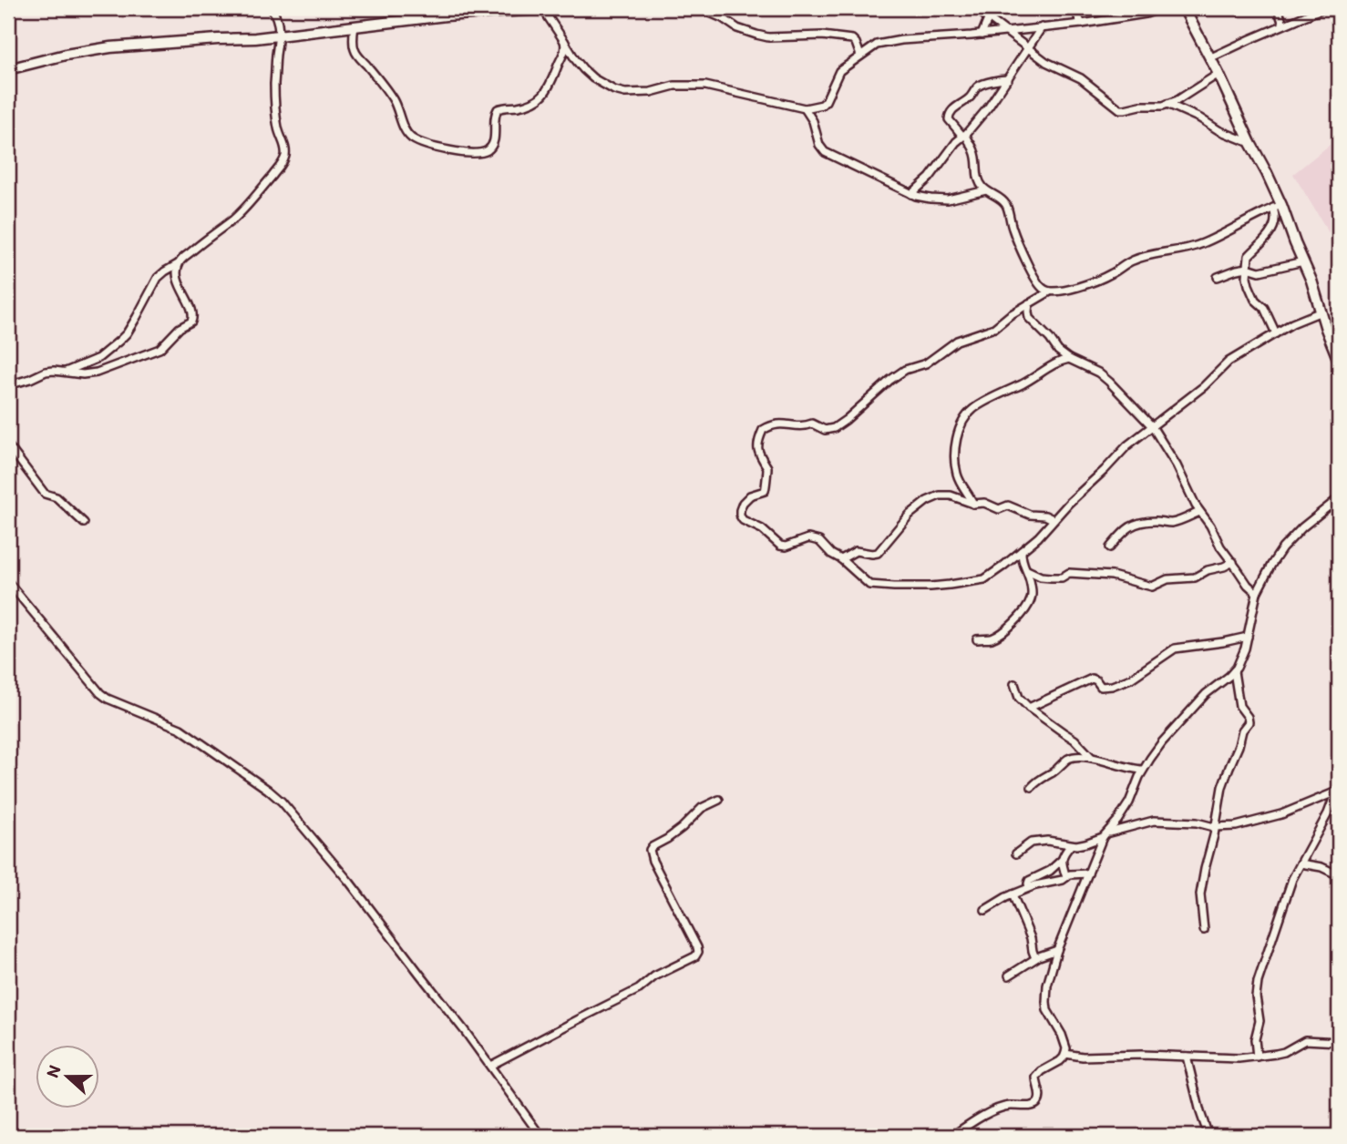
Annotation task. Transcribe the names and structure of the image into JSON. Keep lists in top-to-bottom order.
{
  "north": "left"
}
